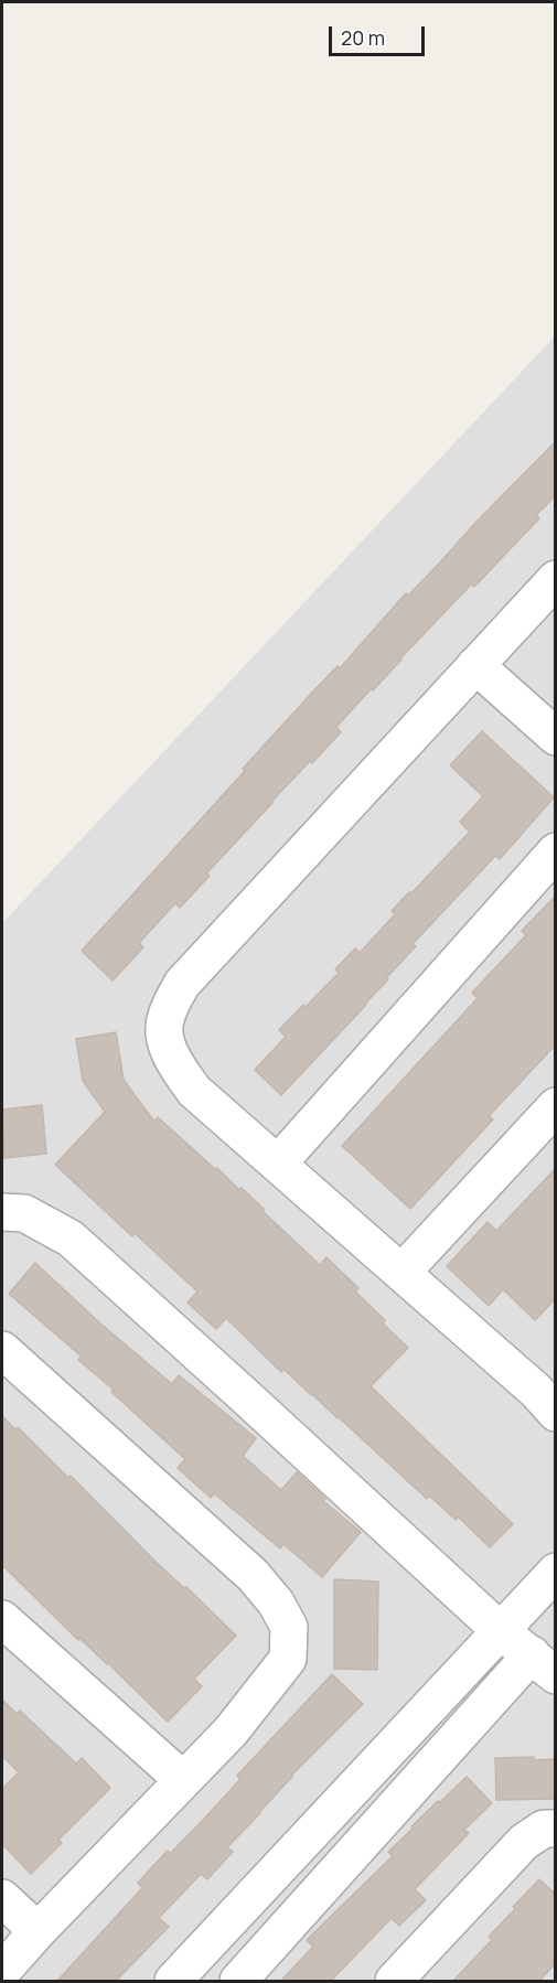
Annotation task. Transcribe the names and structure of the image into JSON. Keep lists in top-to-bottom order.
{
  "scale_bar": "20 m"
}
